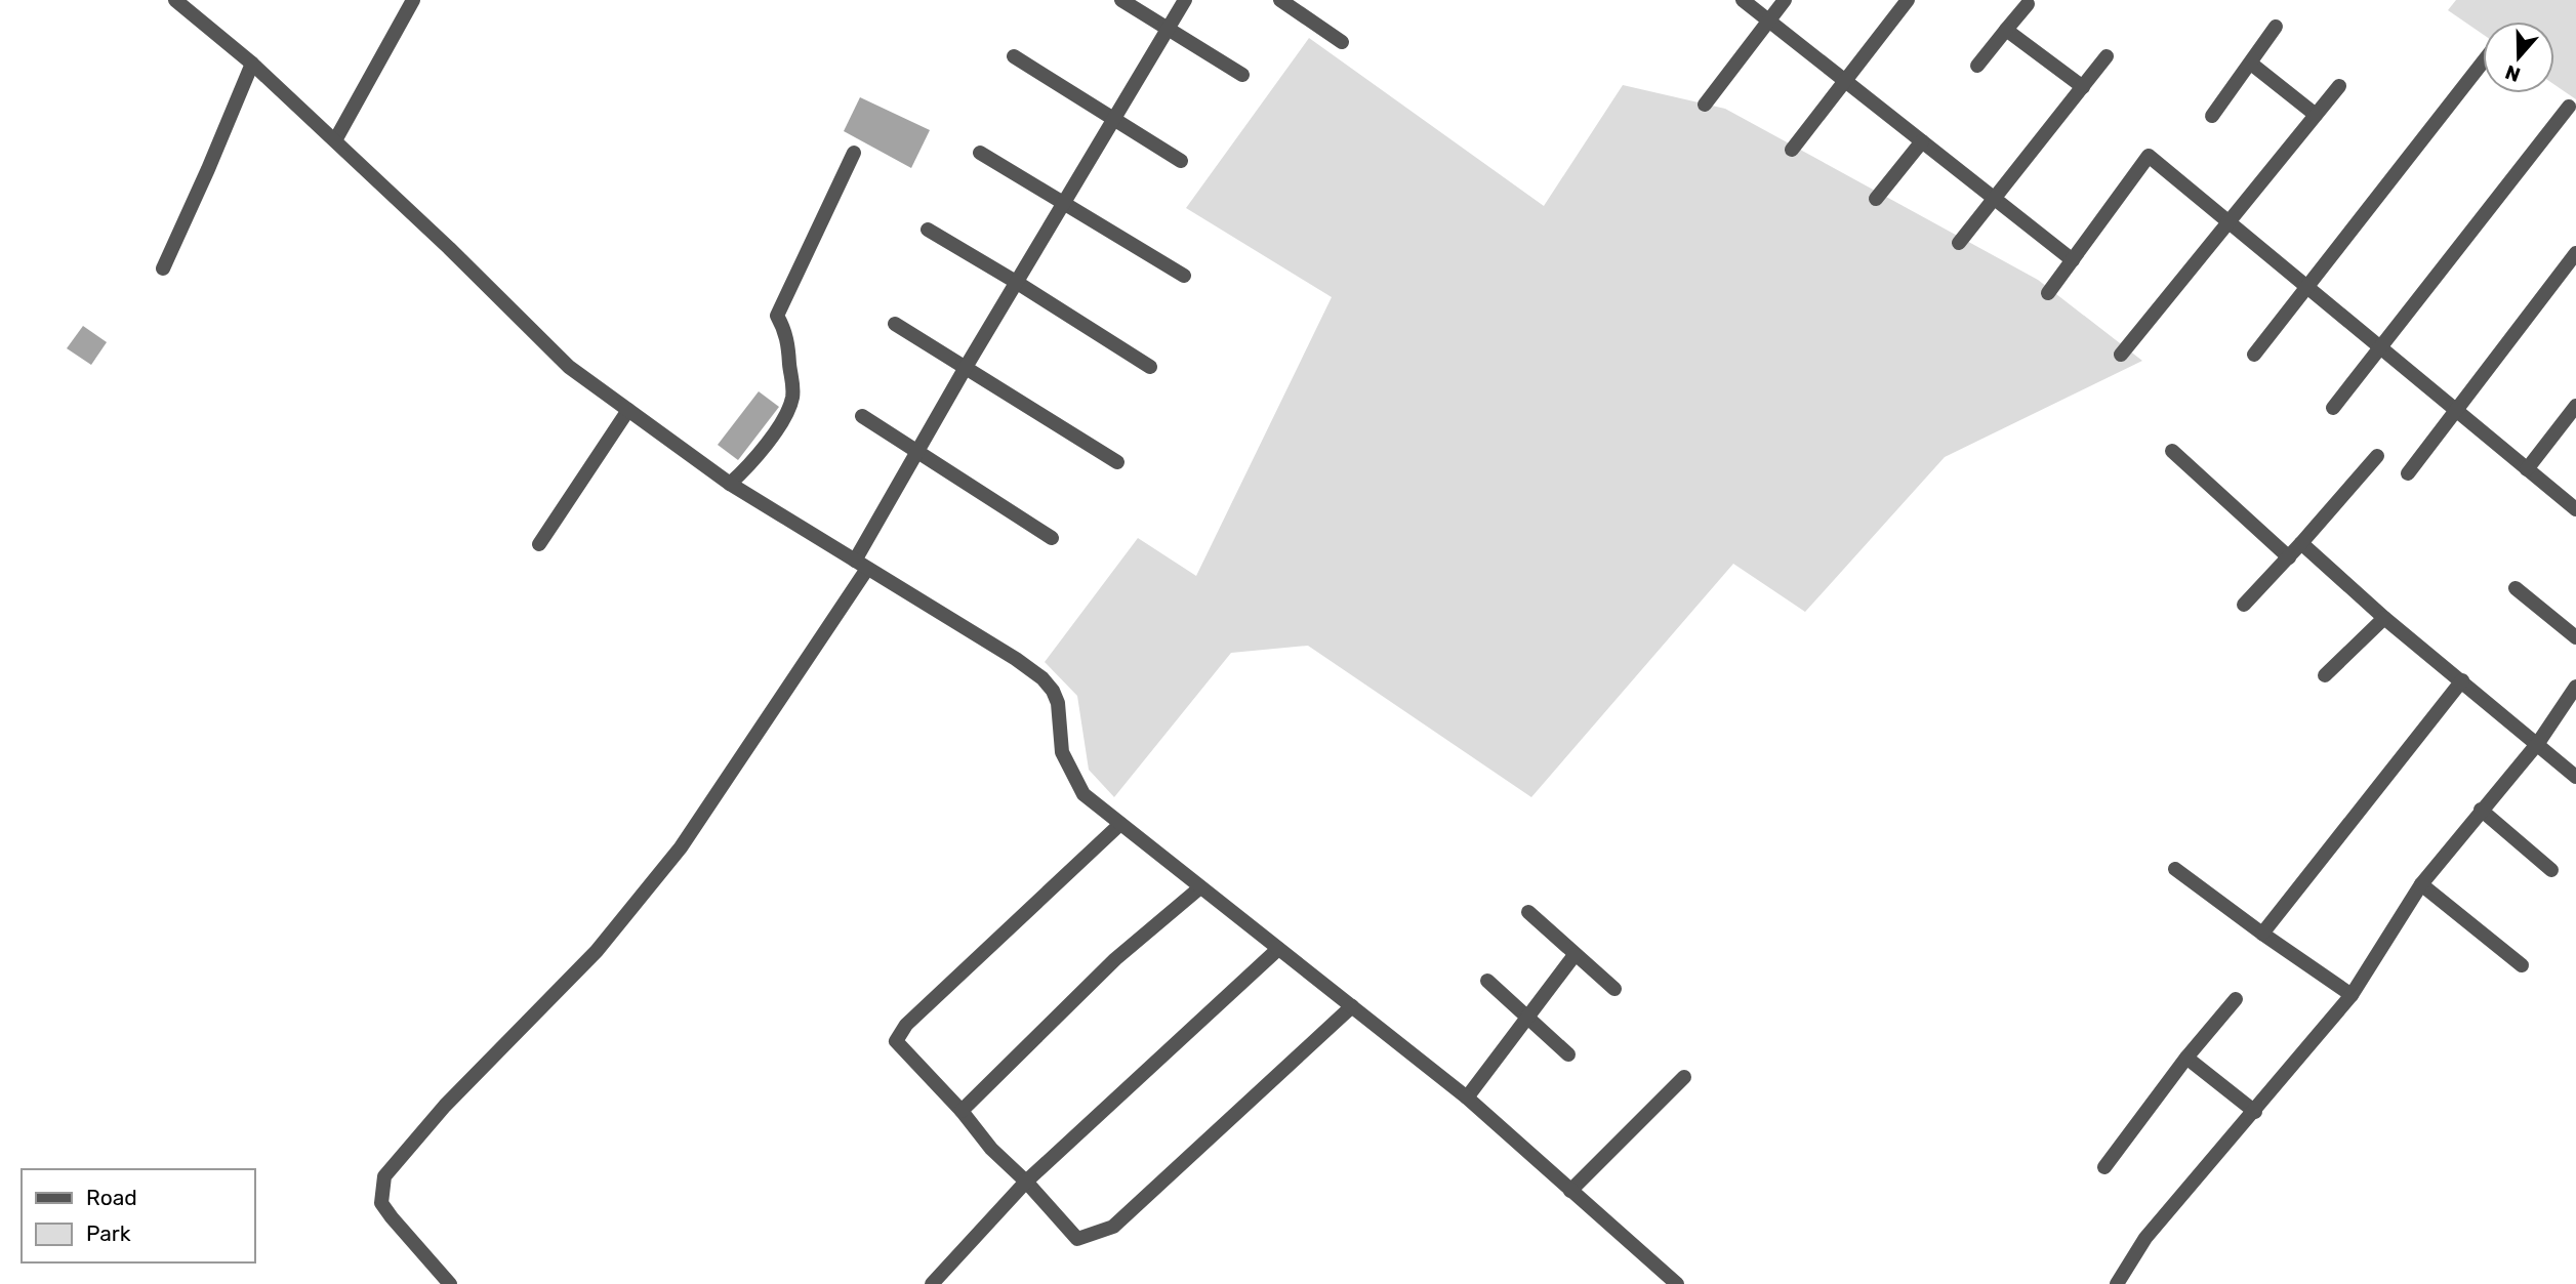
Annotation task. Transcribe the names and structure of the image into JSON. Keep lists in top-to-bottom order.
{
  "legend": ["Road", "Park"],
  "north": "bottom"
}
